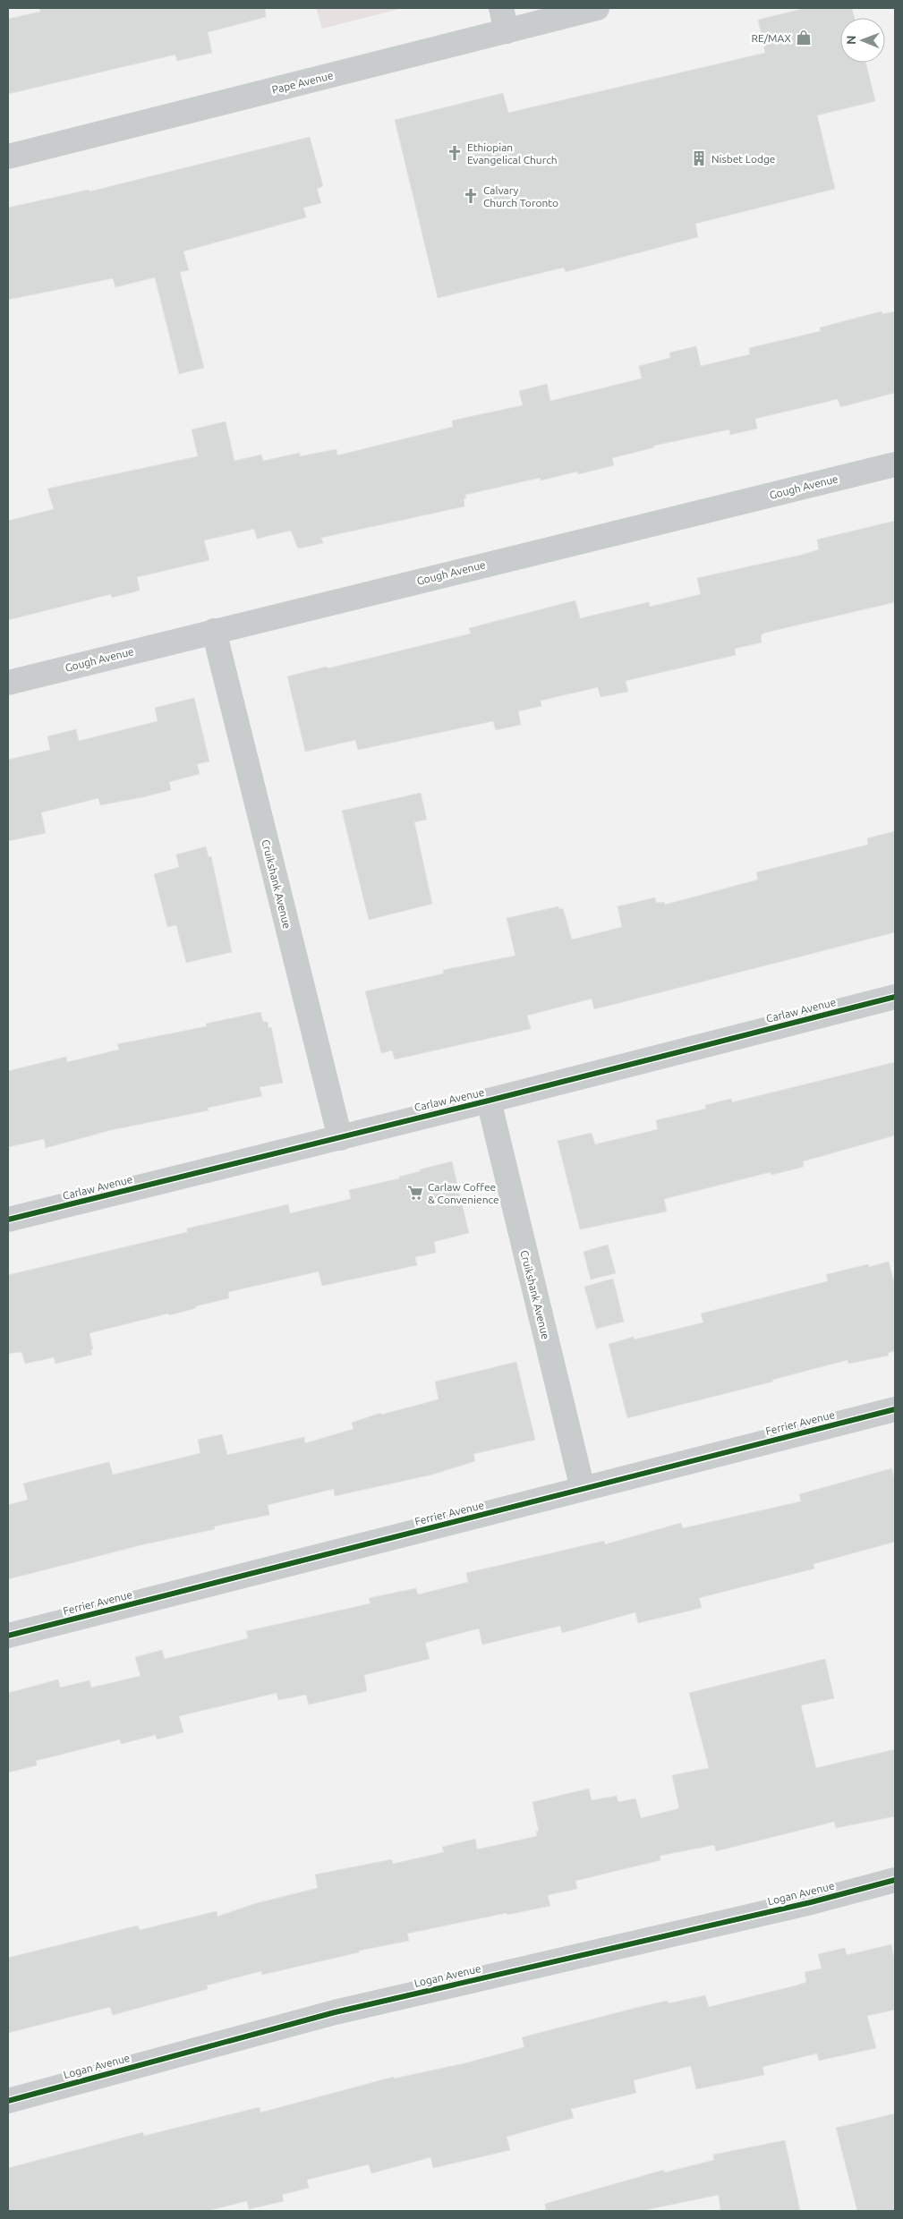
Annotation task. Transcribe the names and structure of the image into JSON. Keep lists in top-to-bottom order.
{
  "streets": {
    "street": [
      "Pape Avenue",
      "Gough Avenue",
      "Cruikshank Avenue",
      "Carlaw Avenue",
      "Ferrier Avenue",
      "Logan Avenue"
    ]
  },
  "crossings": [
    ["Gough Avenue", "Cruikshank Avenue"],
    ["Cruikshank Avenue", "Carlaw Avenue"],
    ["Cruikshank Avenue", "Ferrier Avenue"]
  ],
  "places": {
    "shop": ["RE/MAX"],
    "church": ["Ethiopian Evangelical Church", "Calvary Church Toronto"],
    "building": ["Nisbet Lodge"],
    "supermarket": ["Carlaw Coffee & Convenience"]
  },
  "north": "left"
}
